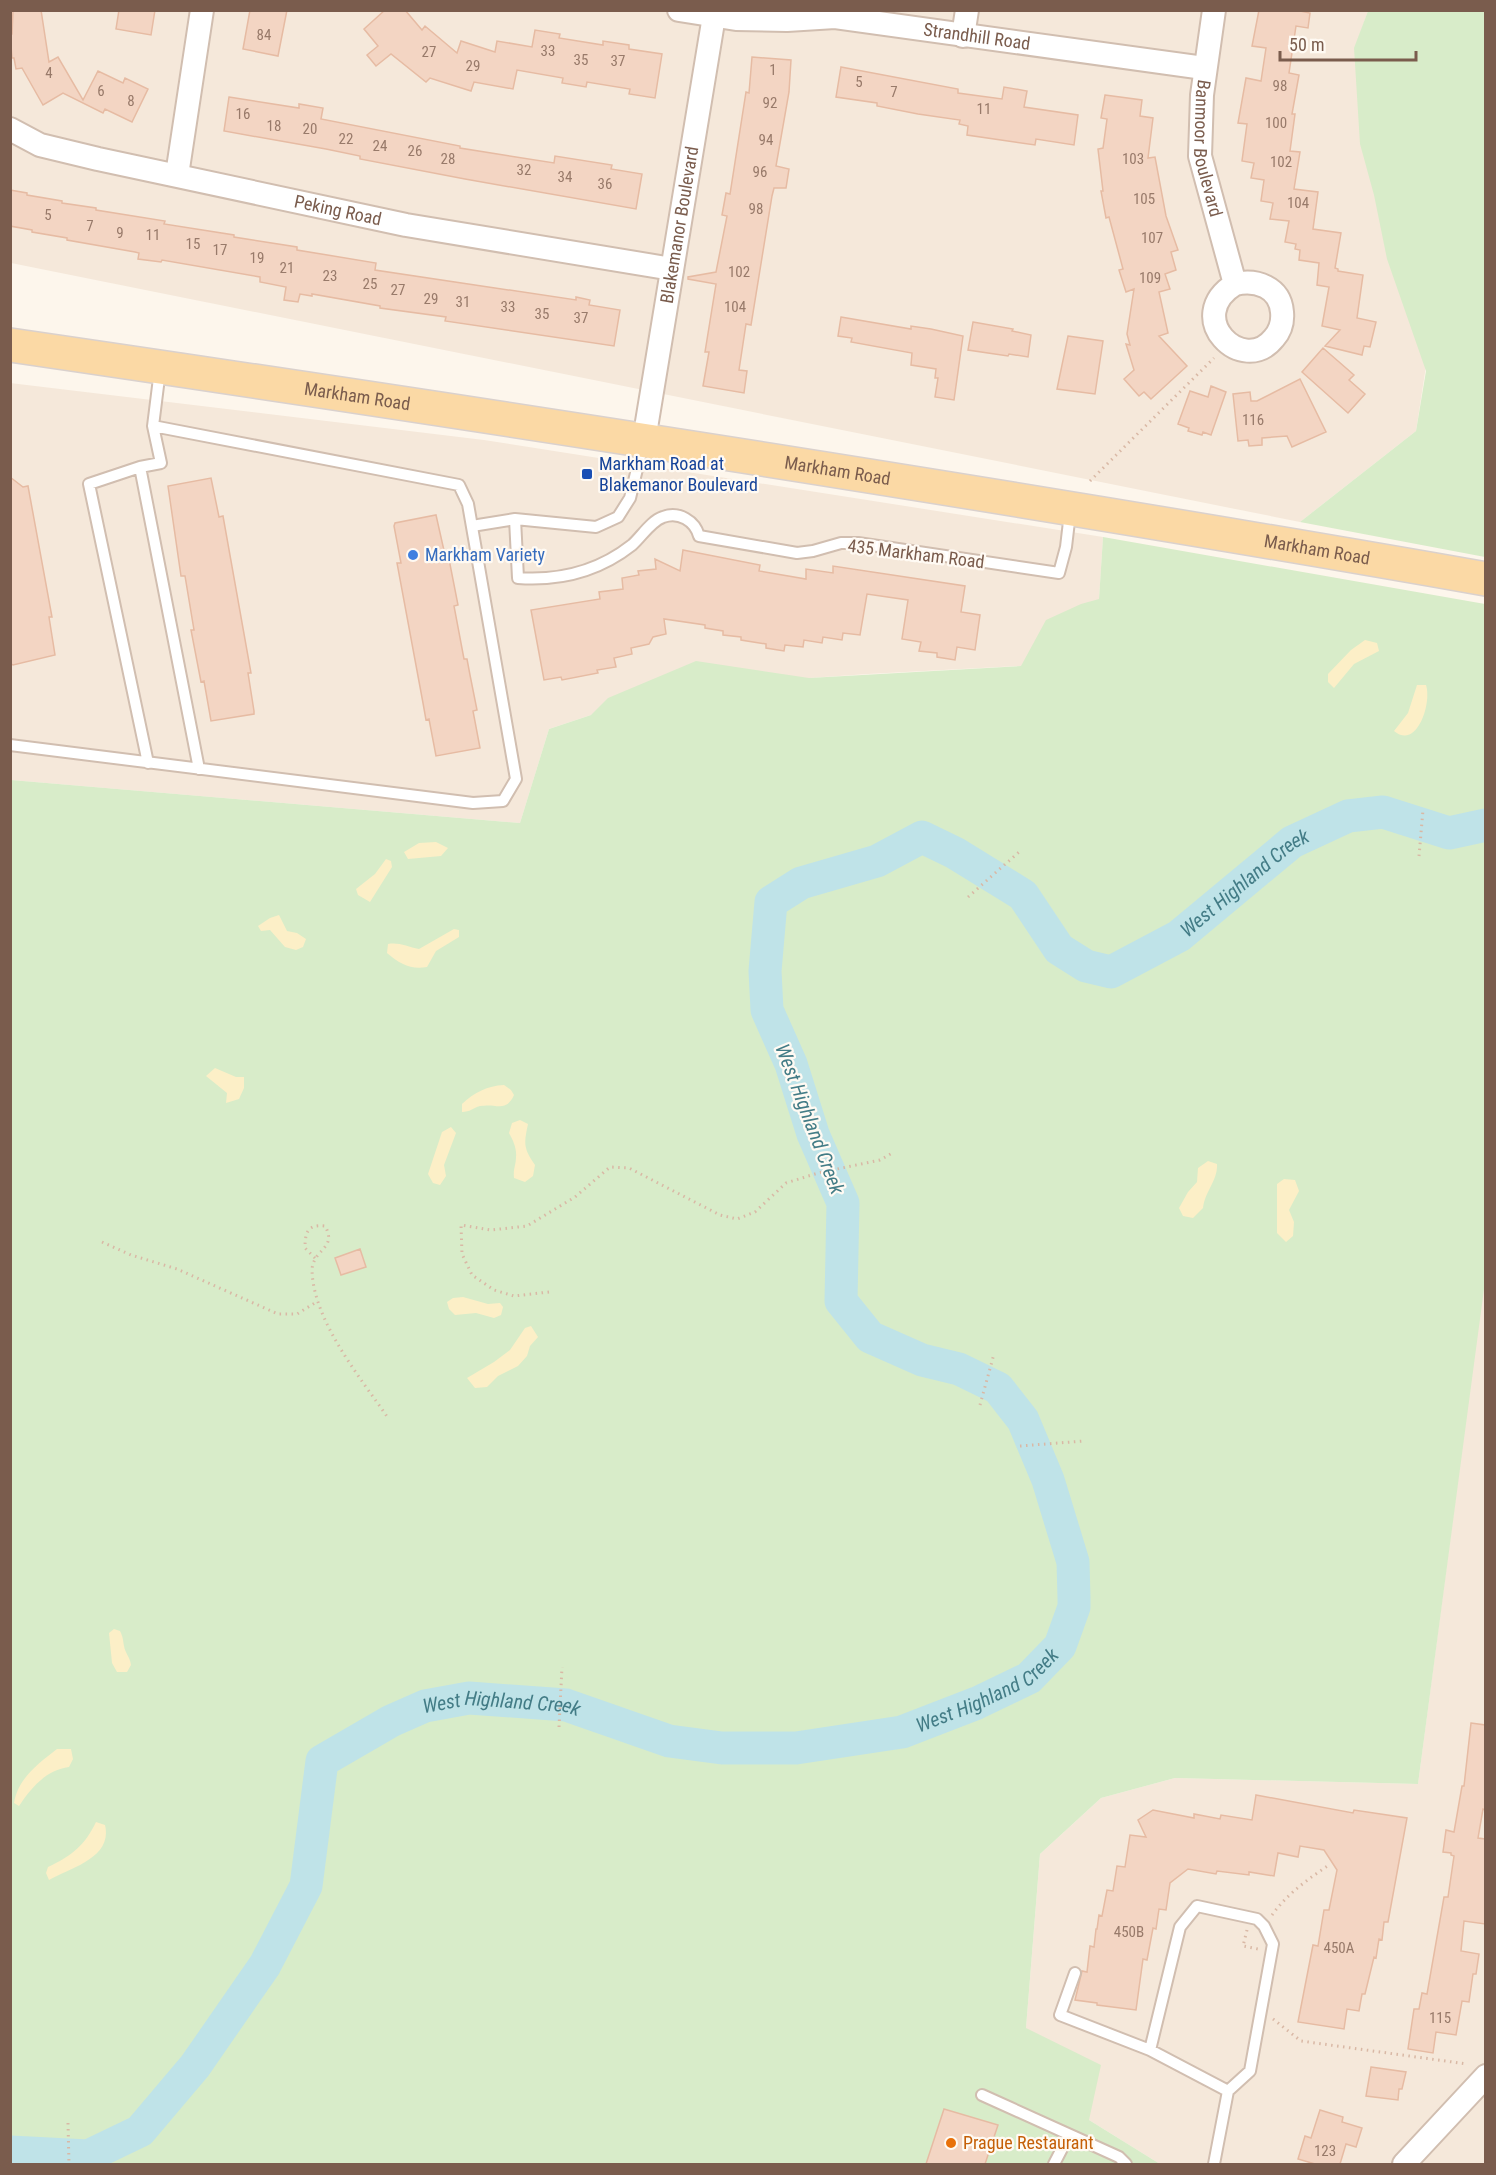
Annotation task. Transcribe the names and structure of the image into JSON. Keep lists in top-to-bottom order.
{
  "streets": {
    "main road": ["Markham Road"],
    "street": [
      "Strandhill Road",
      "Banmoor Boulevard",
      "Peking Road",
      "Blakemanor Boulevard"
    ],
    "lane": ["435 Markham Road"]
  },
  "crossings": [
    ["Strandhill Road", "Banmoor Boulevard"],
    ["Strandhill Road", "Blakemanor Boulevard"],
    ["Peking Road", "Blakemanor Boulevard"],
    ["Blakemanor Boulevard", "Markham Road"],
    ["Markham Road", "435 Markham Road"]
  ],
  "water": ["West Highland Creek"],
  "places": {
    "transit": ["Markham Road at Blakemanor Boulevard"],
    "other": ["Markham Variety", "Prague Restaurant"]
  },
  "house_numbers": [
    "84",
    "33",
    "27",
    "35",
    "37",
    "29",
    "1",
    "4",
    "5",
    "98",
    "6",
    "7",
    "8",
    "92",
    "11",
    "16",
    "100",
    "18",
    "20",
    "22",
    "94",
    "24",
    "26",
    "28",
    "103",
    "102",
    "32",
    "96",
    "34",
    "36",
    "105",
    "104",
    "98",
    "5",
    "7",
    "9",
    "11",
    "107",
    "15",
    "17",
    "19",
    "21",
    "102",
    "23",
    "109",
    "25",
    "27",
    "29",
    "31",
    "33",
    "104",
    "35",
    "37",
    "116",
    "450B",
    "450A",
    "115",
    "123"
  ],
  "scale_bar": "50 m"
}
